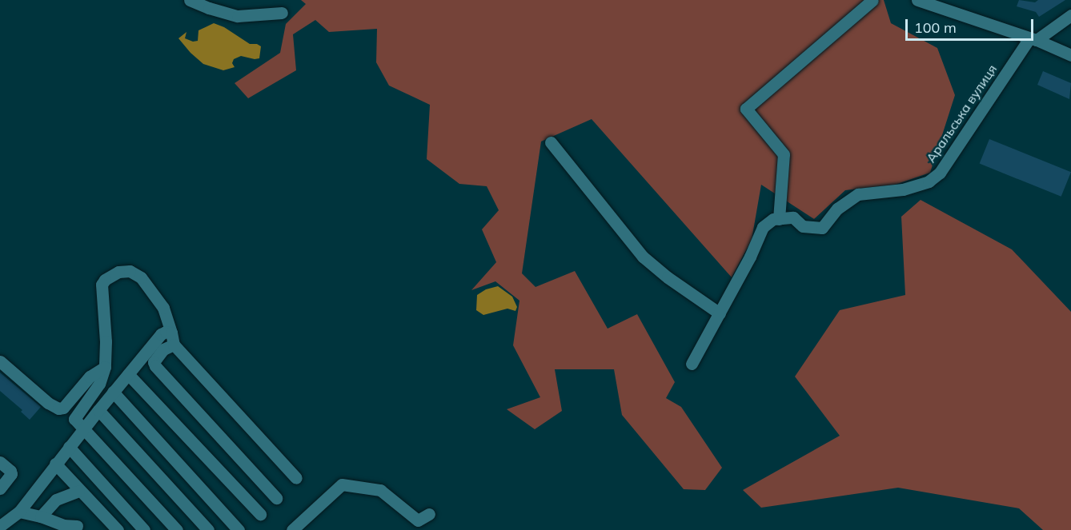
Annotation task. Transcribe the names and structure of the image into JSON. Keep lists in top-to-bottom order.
{
  "streets": {
    "street": ["Аральська вулиця"]
  },
  "scale_bar": "100 m"
}
